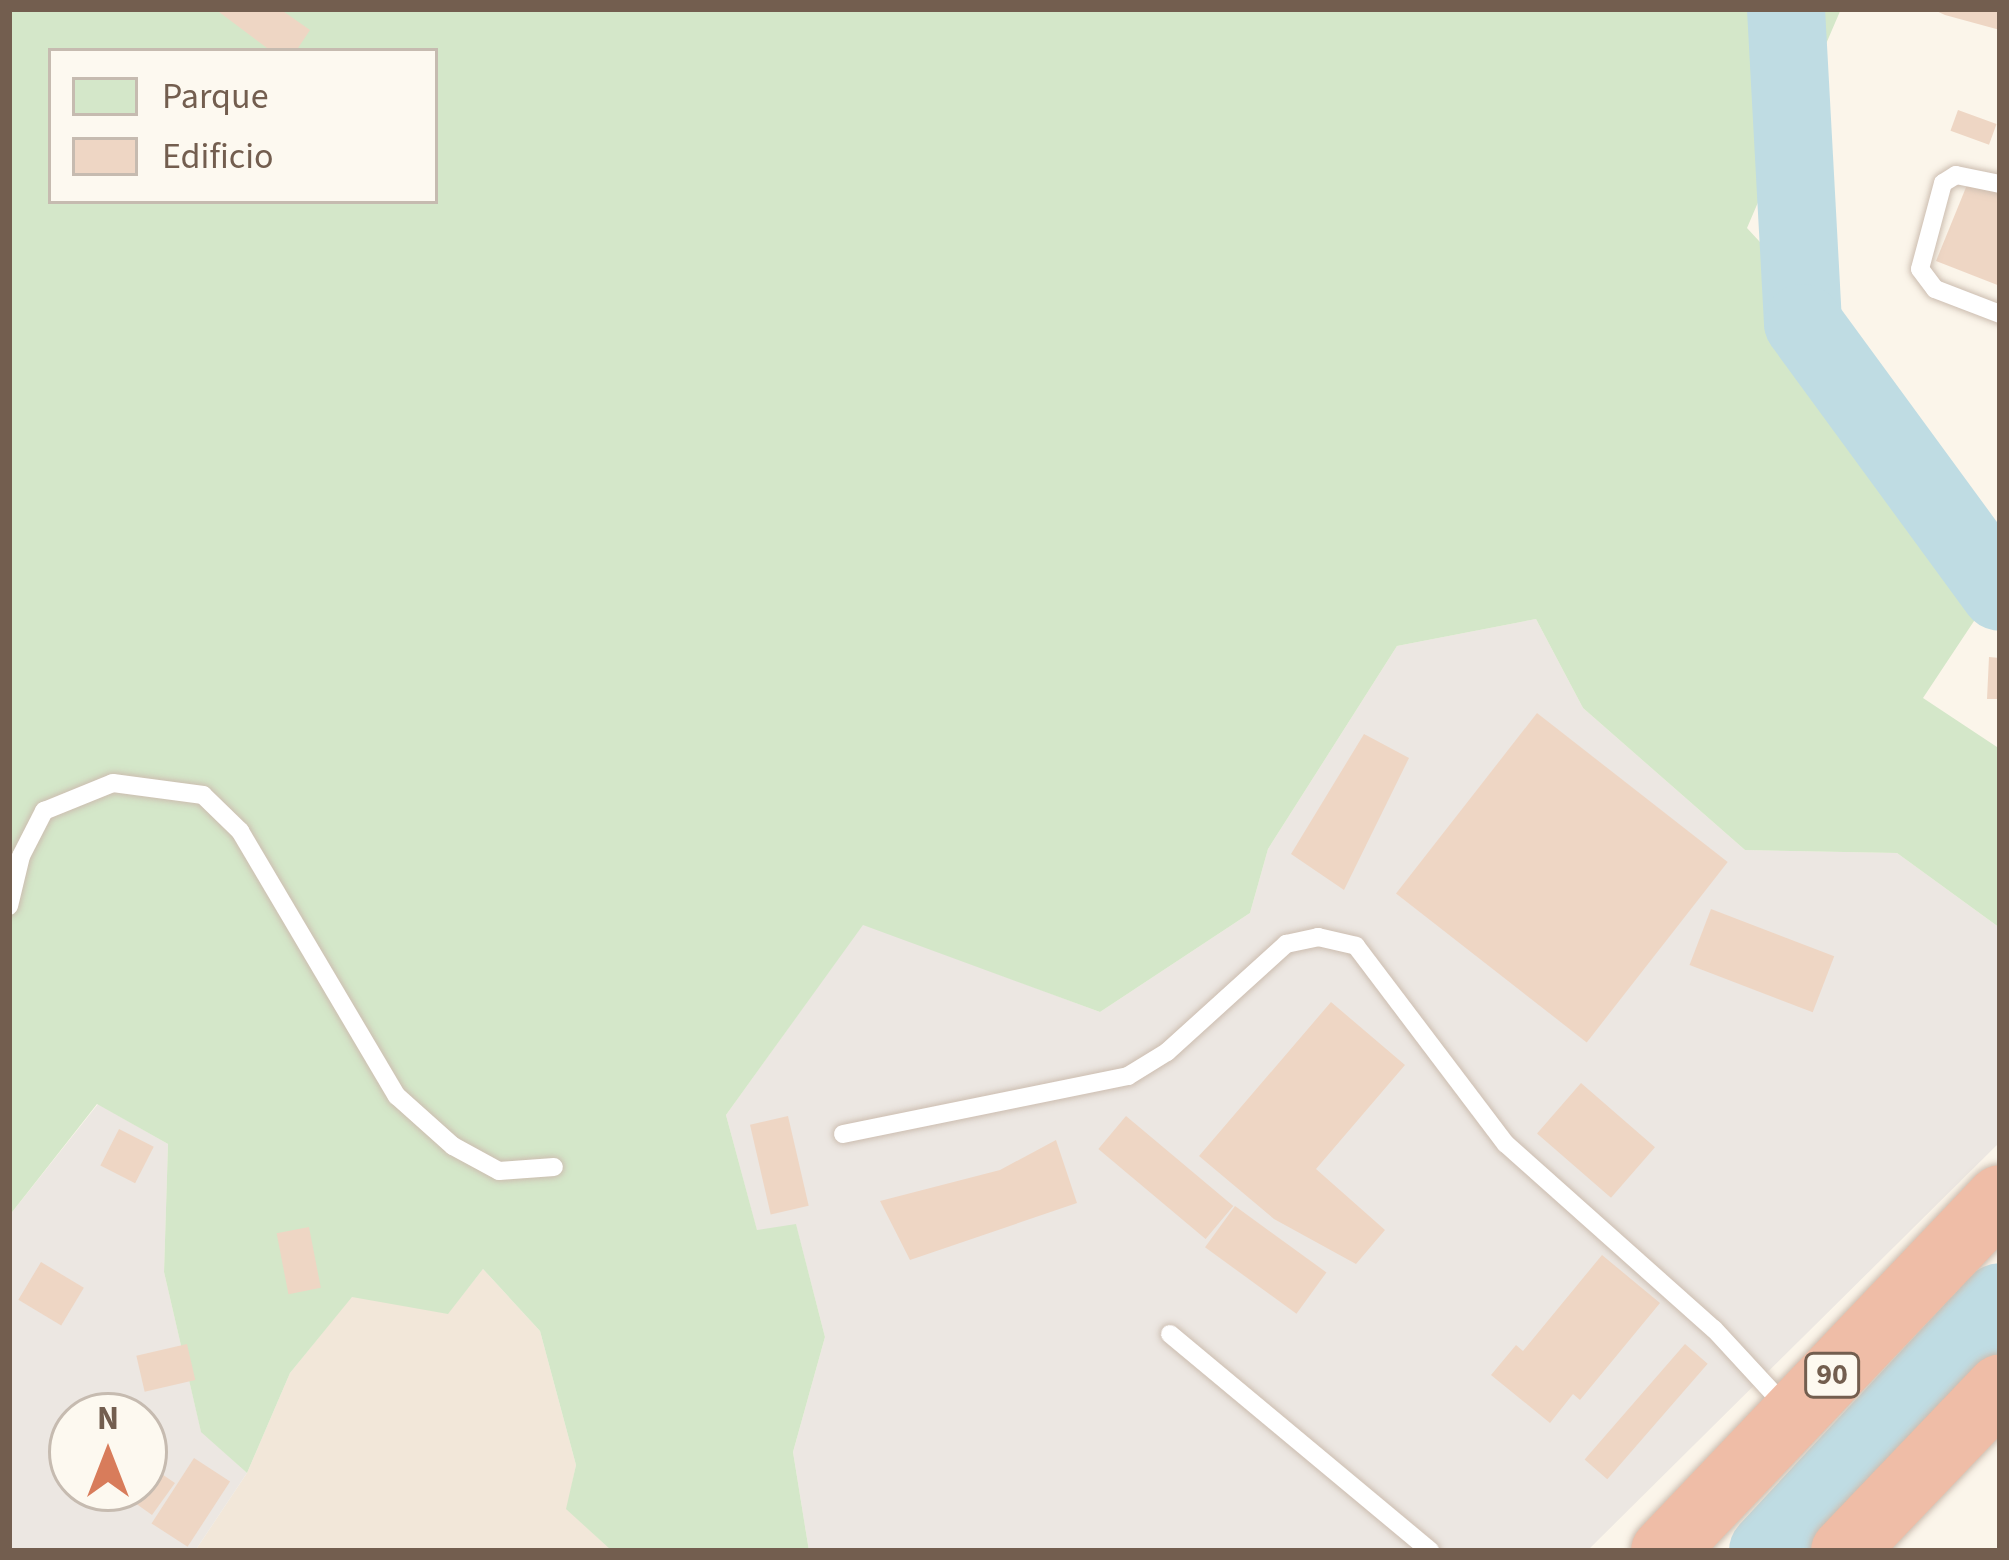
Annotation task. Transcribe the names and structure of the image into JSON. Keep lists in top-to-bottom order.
{
  "streets": {
    "highway": ["90"]
  },
  "legend": ["Parque", "Edificio"],
  "north": "top"
}
